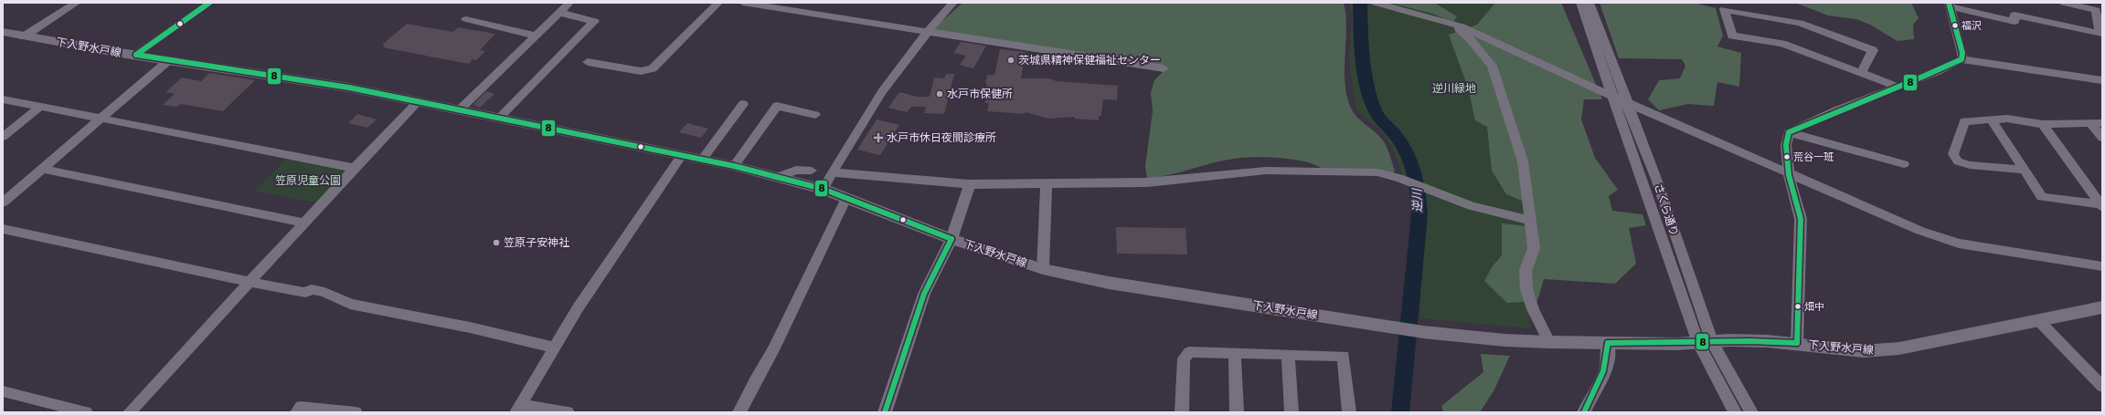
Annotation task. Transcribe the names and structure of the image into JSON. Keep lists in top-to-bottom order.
{
  "streets": {
    "main road": ["下入野水戸線"],
    "street": ["さくら通り"]
  },
  "crossings": [
    ["下入野水戸線", "さくら通り"]
  ],
  "water": ["逆川"],
  "parks": ["逆川緑地", "笠原児童公園"],
  "places": {
    "other": [
      "福沢",
      "茨城県精神保健福祉センター",
      "水戸市保健所",
      "荒谷一班",
      "笠原子安神社",
      "畑中"
    ],
    "health": ["水戸市休日夜間診療所"]
  },
  "lines": ["transit line 8"]
}
